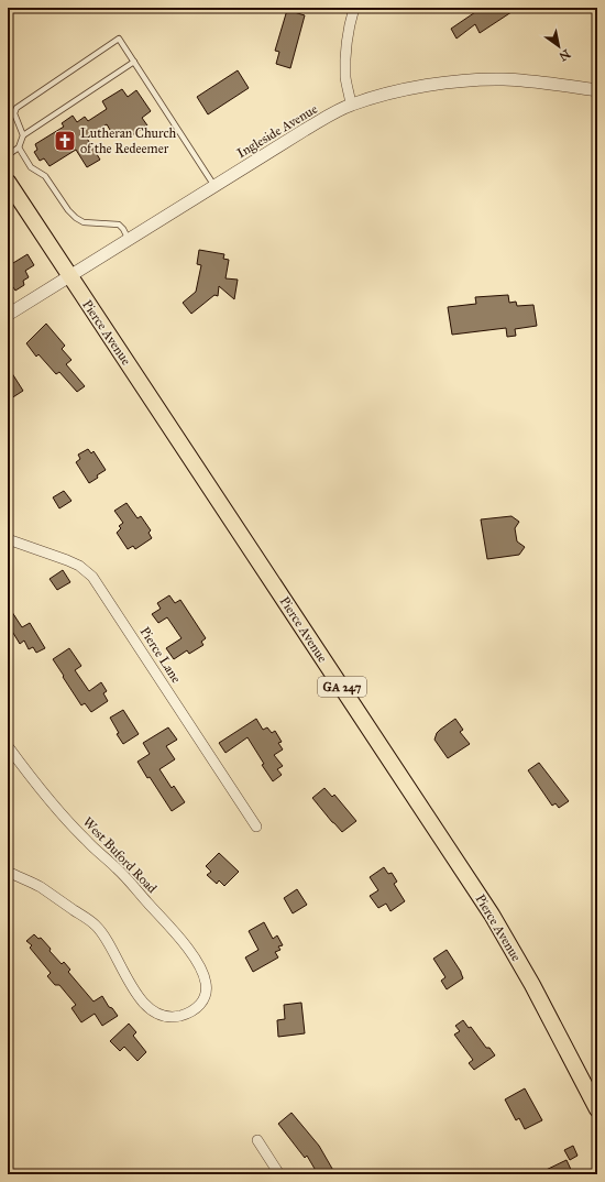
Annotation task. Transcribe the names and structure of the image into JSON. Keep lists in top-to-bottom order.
{
  "streets": {
    "main road": ["Pierce Avenue", "GA 247"],
    "street": ["Ingleside Avenue", "Pierce Lane", "West Buford Road"]
  },
  "crossings": [
    ["Ingleside Avenue", "Pierce Avenue"]
  ],
  "places": {
    "church": ["Lutheran Church of the Redeemer"]
  },
  "north": "bottom right"
}
